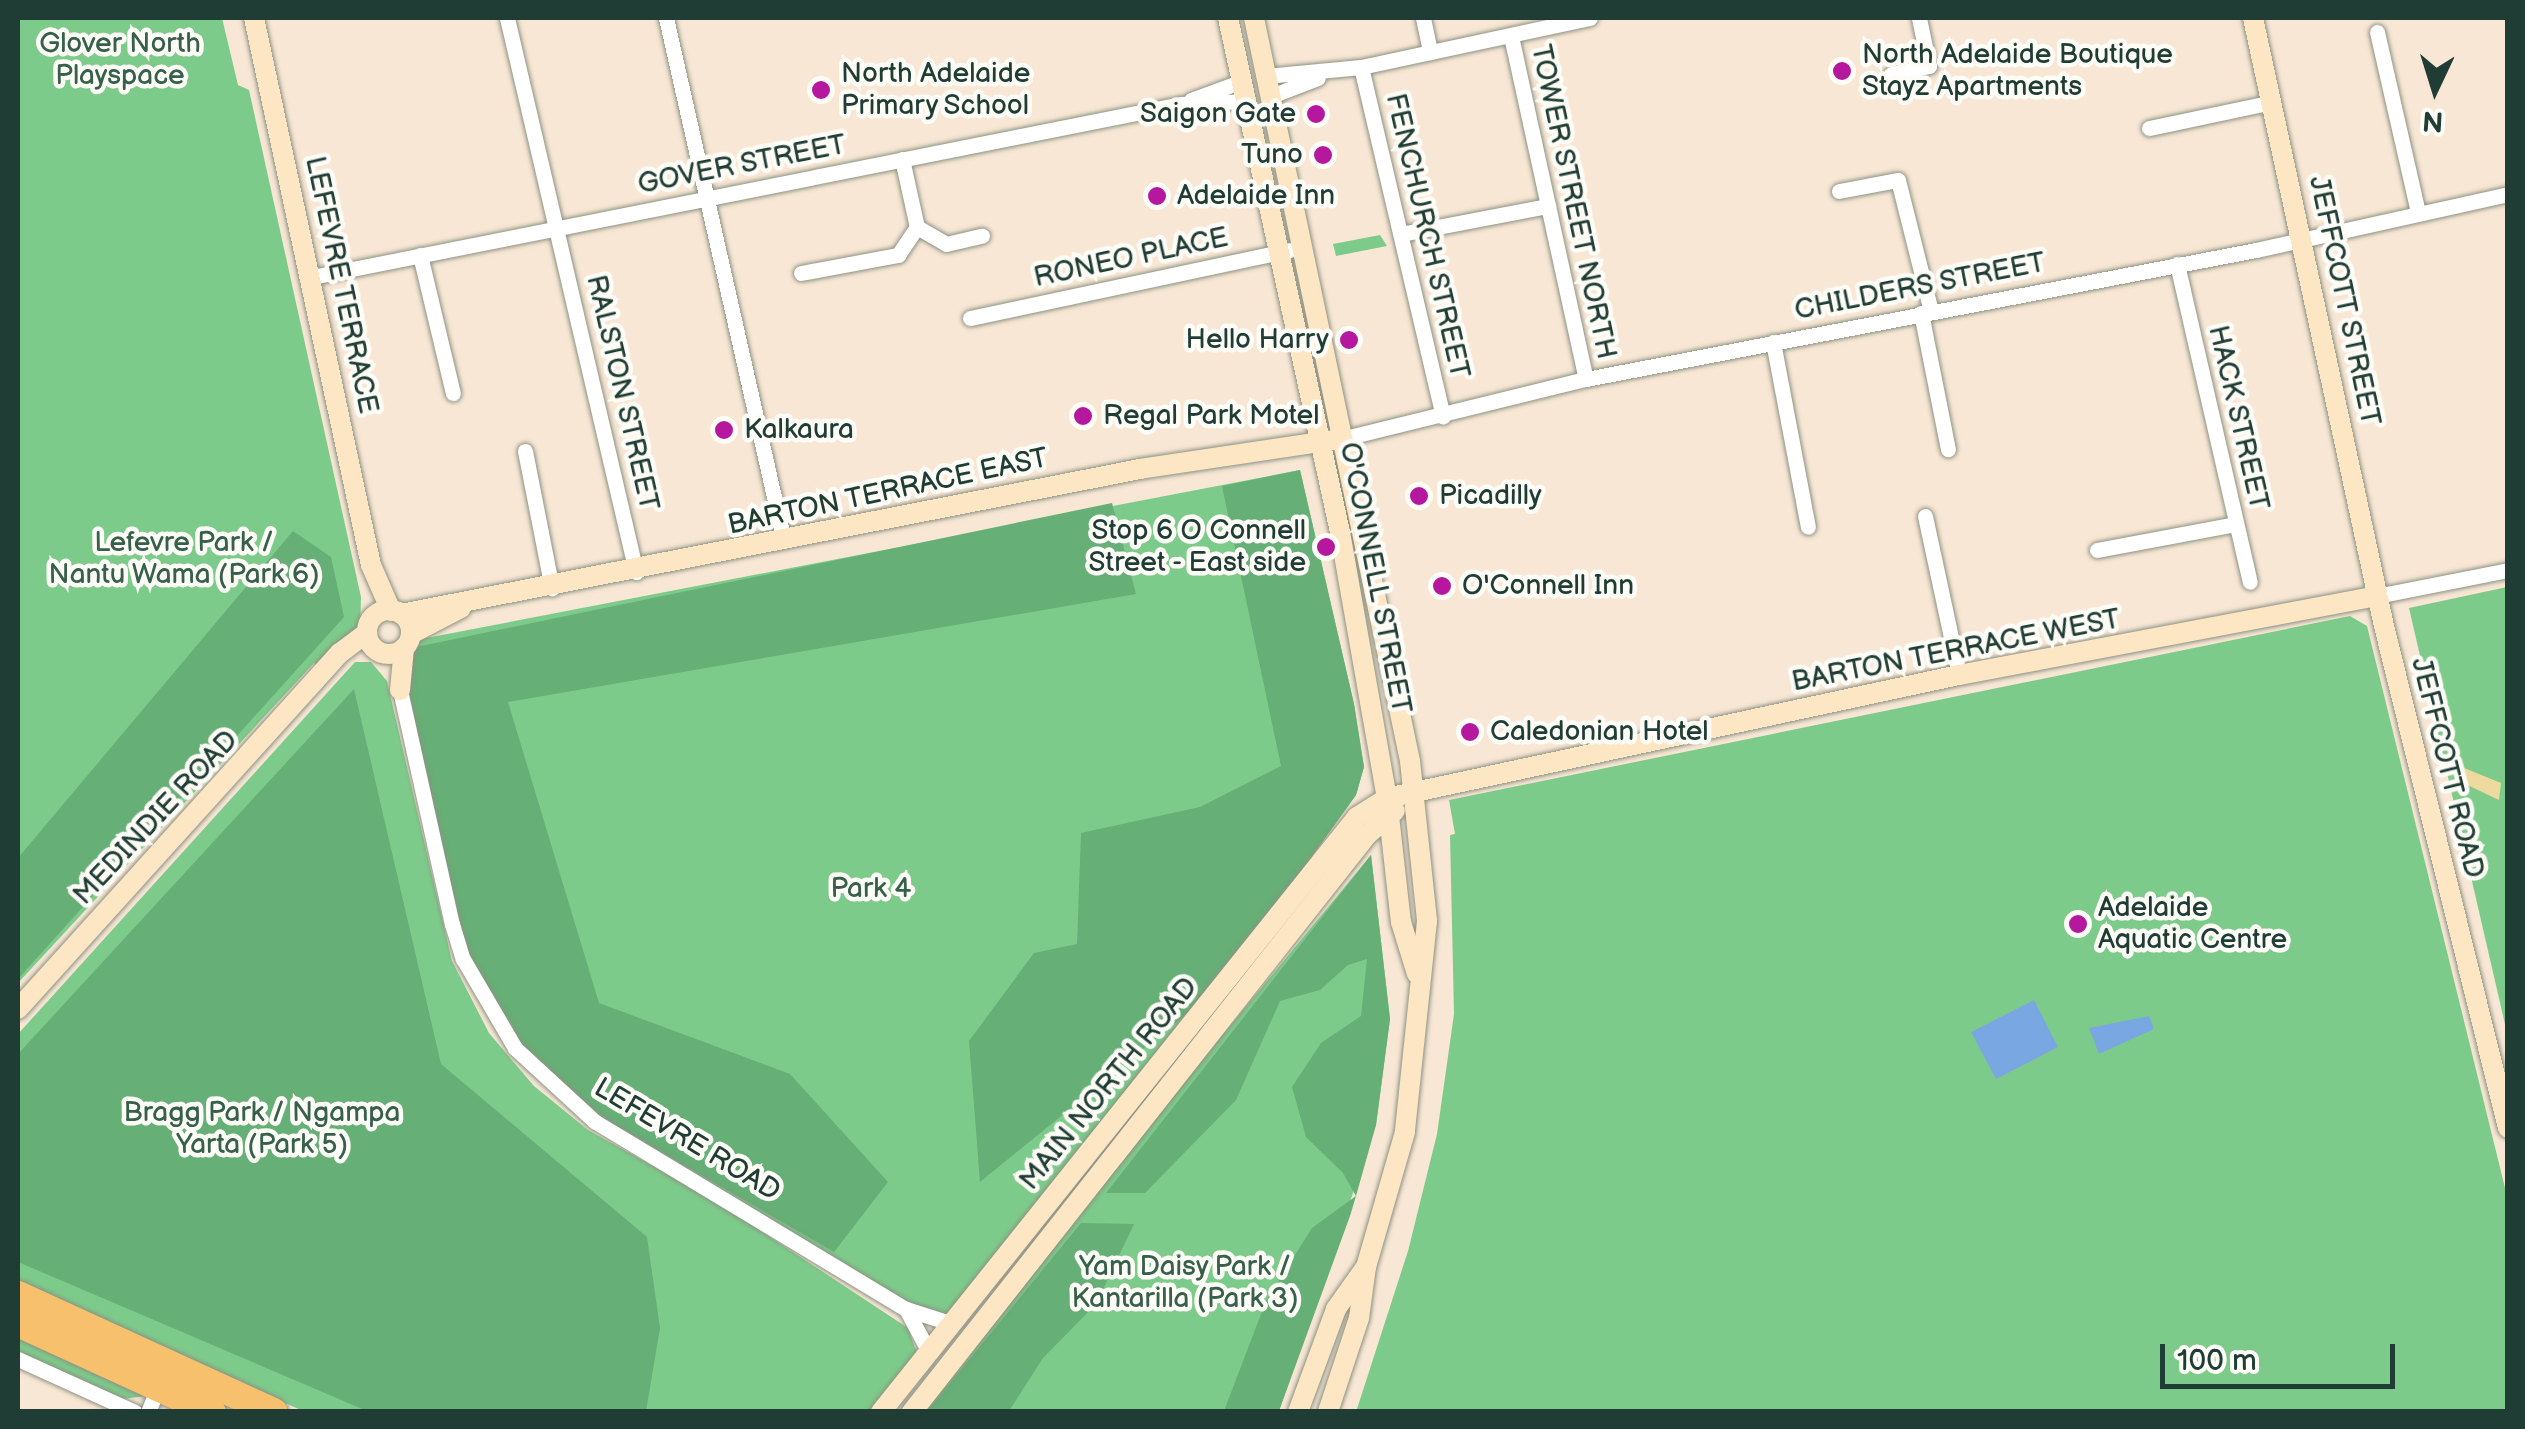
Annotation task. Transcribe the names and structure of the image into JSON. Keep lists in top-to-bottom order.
{
  "streets": {
    "main road": [
      "LEFEVRE TERRACE",
      "JEFFCOTT STREET",
      "BARTON TERRACE EAST",
      "O'CONNELL STREET",
      "BARTON TERRACE WEST",
      "JEFFCOTT ROAD",
      "MEDINDIE ROAD",
      "MAIN NORTH ROAD",
      "LEFEVRE ROAD"
    ],
    "street": [
      "GOVER STREET",
      "TOWER STREET NORTH",
      "FENCHURCH STREET",
      "RONEO PLACE",
      "CHILDERS STREET",
      "RALSTON STREET",
      "HACK STREET"
    ]
  },
  "crossings": [
    ["GOVER STREET", "LEFEVRE TERRACE"],
    ["GOVER STREET", "RALSTON STREET"],
    ["GOVER STREET", "O'CONNELL STREET"],
    ["TOWER STREET NORTH", "CHILDERS STREET"],
    ["FENCHURCH STREET", "CHILDERS STREET"],
    ["RONEO PLACE", "O'CONNELL STREET"],
    ["LEFEVRE TERRACE", "BARTON TERRACE EAST"],
    ["LEFEVRE TERRACE", "MEDINDIE ROAD"],
    ["LEFEVRE TERRACE", "LEFEVRE ROAD"],
    ["CHILDERS STREET", "JEFFCOTT STREET"],
    ["CHILDERS STREET", "HACK STREET"],
    ["CHILDERS STREET", "BARTON TERRACE EAST"],
    ["CHILDERS STREET", "O'CONNELL STREET"],
    ["JEFFCOTT STREET", "BARTON TERRACE WEST"],
    ["JEFFCOTT STREET", "JEFFCOTT ROAD"],
    ["RALSTON STREET", "BARTON TERRACE EAST"],
    ["BARTON TERRACE EAST", "O'CONNELL STREET"],
    ["BARTON TERRACE EAST", "MEDINDIE ROAD"],
    ["BARTON TERRACE EAST", "LEFEVRE ROAD"],
    ["O'CONNELL STREET", "BARTON TERRACE WEST"],
    ["O'CONNELL STREET", "MAIN NORTH ROAD"],
    ["BARTON TERRACE WEST", "JEFFCOTT ROAD"],
    ["MEDINDIE ROAD", "LEFEVRE ROAD"],
    ["MAIN NORTH ROAD", "LEFEVRE ROAD"]
  ],
  "parks": [
    "Glover North Playspace",
    "Lefevre Park / Nantu Wama (Park 6)",
    "Park 4",
    "Bragg Park / Ngampa Yarta (Park 5)",
    "Yam Daisy Park / Kantarilla (Park 3)"
  ],
  "places": [
    "North Adelaide Boutique Stayz Apartments",
    "North Adelaide Primary School",
    "Saigon Gate",
    "Tuno",
    "Adelaide Inn",
    "Hello Harry",
    "Regal Park Motel",
    "Kalkaura",
    "Picadilly",
    "Stop 6 O Connell Street - East side",
    "O'Connell Inn",
    "Caledonian Hotel",
    "Adelaide Aquatic Centre"
  ],
  "scale_bar": "100 m",
  "north": "bottom"
}
